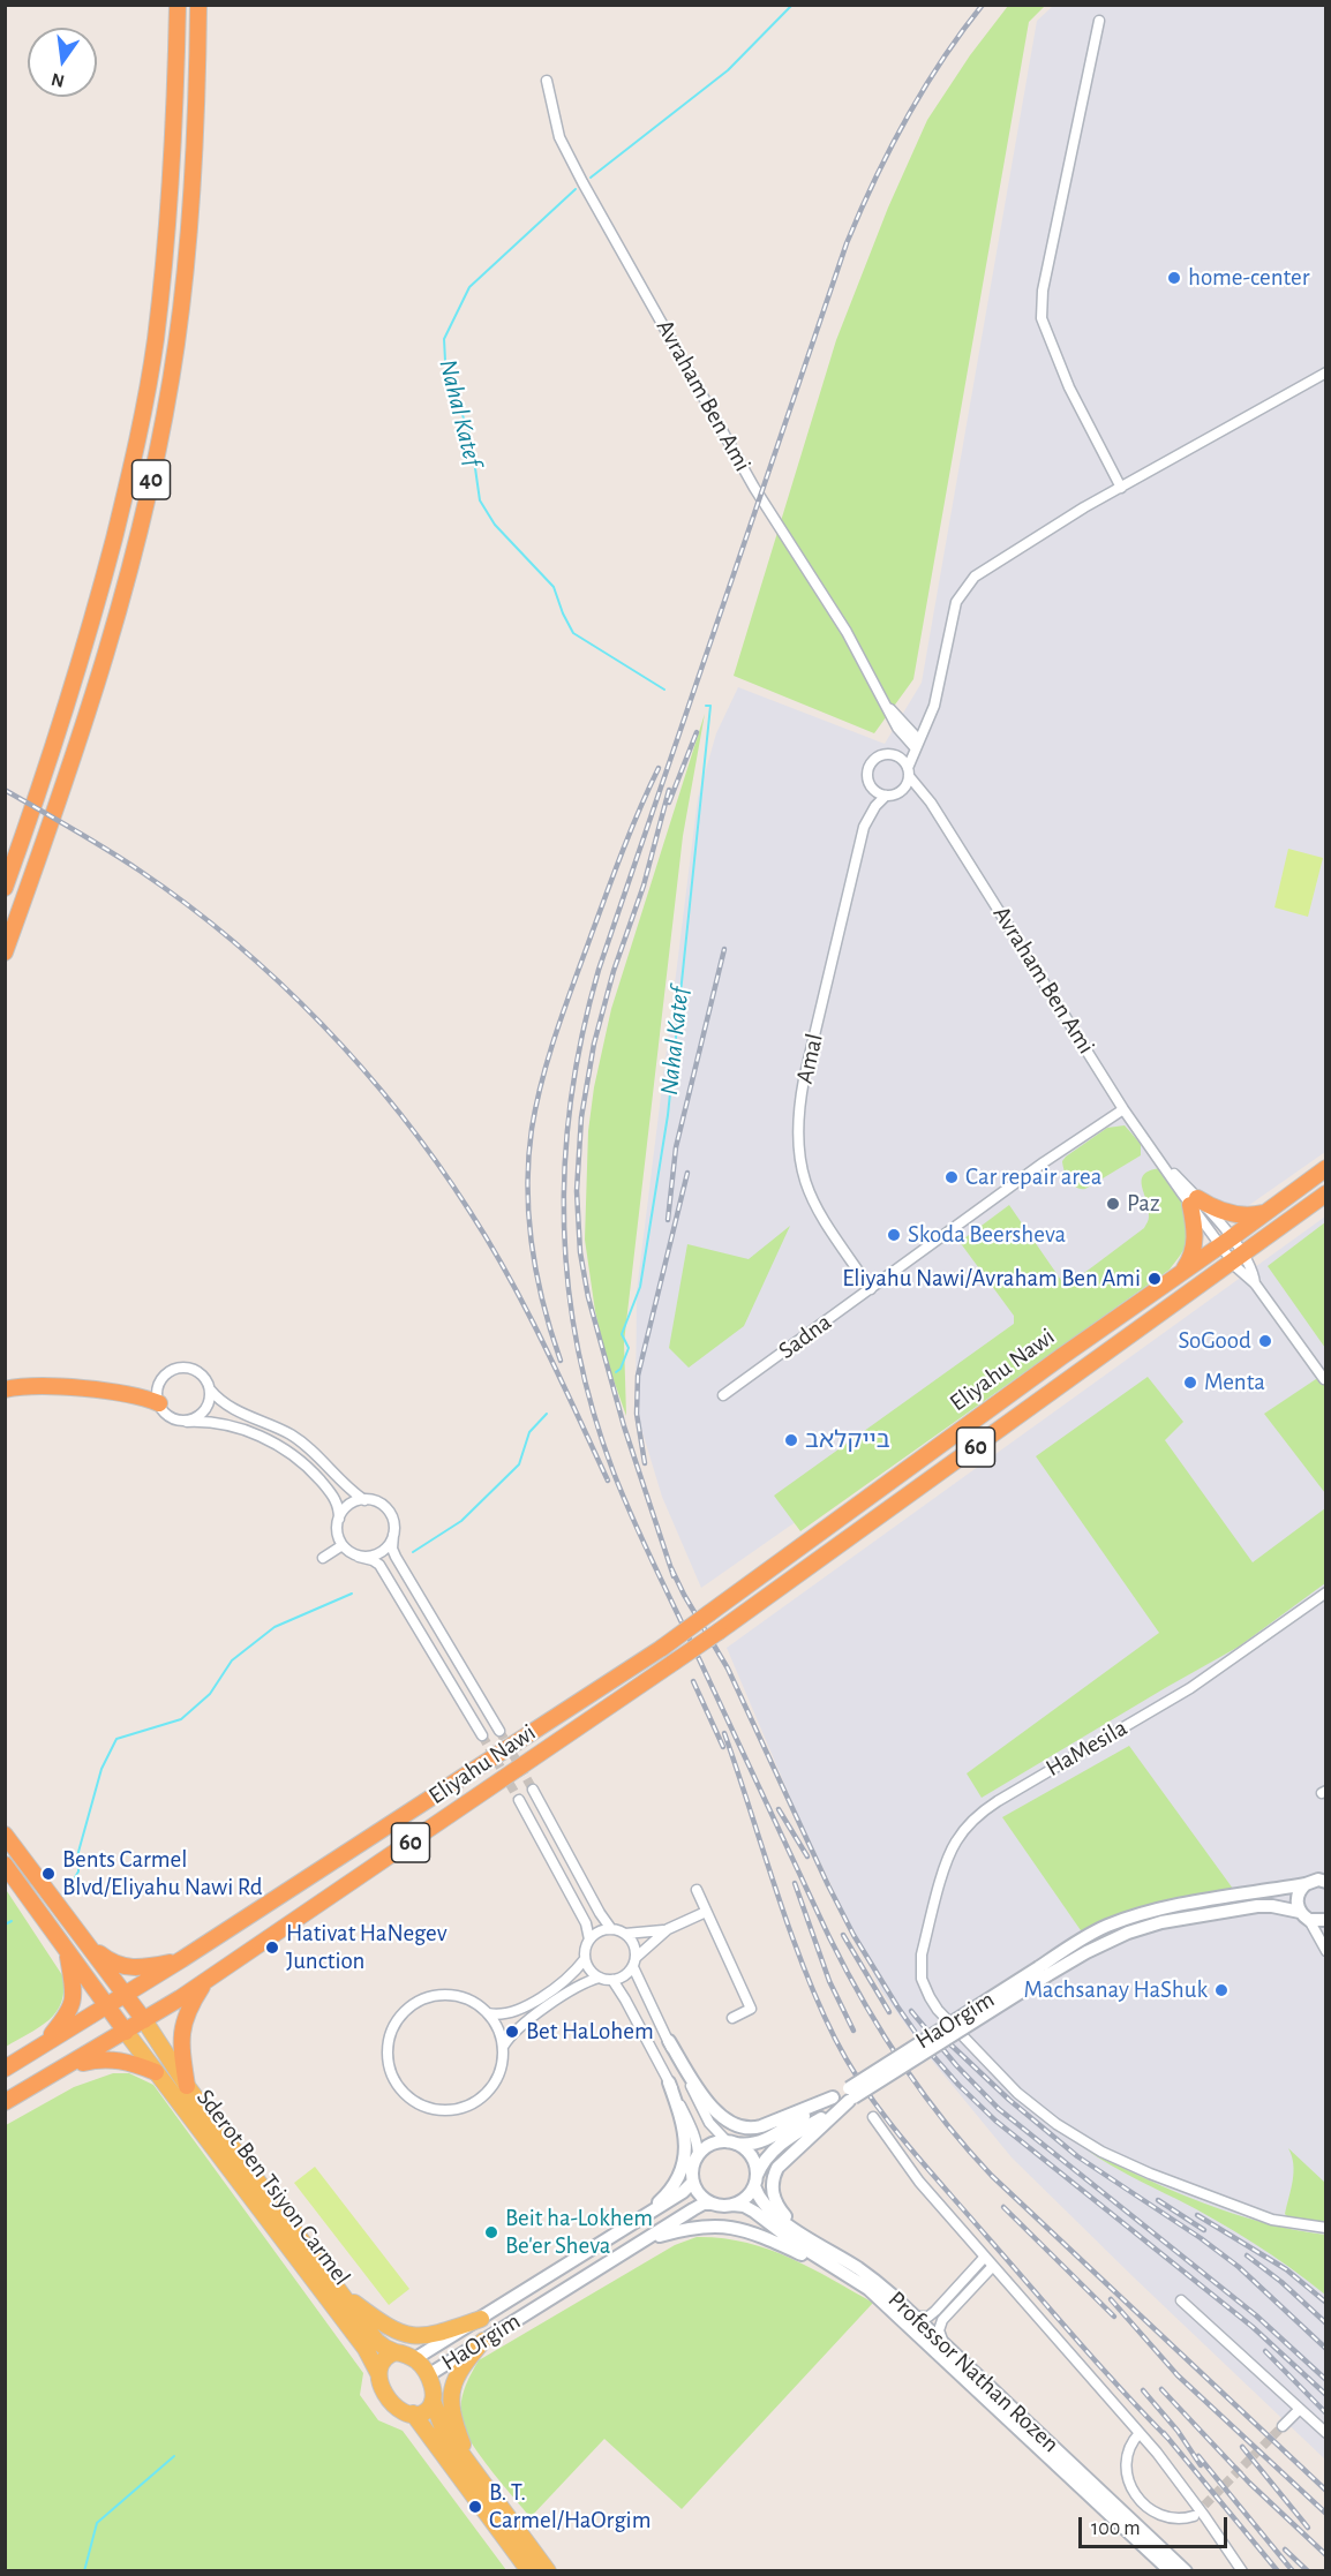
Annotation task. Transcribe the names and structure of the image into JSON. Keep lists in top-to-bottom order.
{
  "streets": {
    "highway": ["40", "Eliyahu Nawi", "60"],
    "main road": ["Sderot Ben Tsiyon Carmel"],
    "street": [
      "Avraham Ben Ami",
      "Amal",
      "Sadna",
      "HaMesila",
      "HaOrgim",
      "Professor Nathan Rozen"
    ]
  },
  "crossings": [
    ["Avraham Ben Ami", "Amal"],
    ["Avraham Ben Ami", "Sadna"],
    ["Avraham Ben Ami", "Eliyahu Nawi"],
    ["Amal", "Sadna"],
    ["Eliyahu Nawi", "60"],
    ["Eliyahu Nawi", "Sderot Ben Tsiyon Carmel"],
    ["60", "Sderot Ben Tsiyon Carmel"],
    ["HaOrgim", "Sderot Ben Tsiyon Carmel"],
    ["HaOrgim", "Professor Nathan Rozen"]
  ],
  "water": ["Nahal Katef"],
  "places": [
    "home-center",
    "Car repair area",
    "Paz",
    "Skoda Beersheva",
    "Eliyahu Nawi/Avraham Ben Ami",
    "SoGood",
    "Menta",
    "בייקלאב",
    "Bents Carmel Blvd/Eliyahu Nawi Rd",
    "Hativat HaNegev Junction",
    "Machsanay HaShuk",
    "Bet HaLohem",
    "Beit ha-Lokhem Be'er Sheva",
    "B. T. Carmel/HaOrgim"
  ],
  "scale_bar": "100 m",
  "north": "bottom"
}
